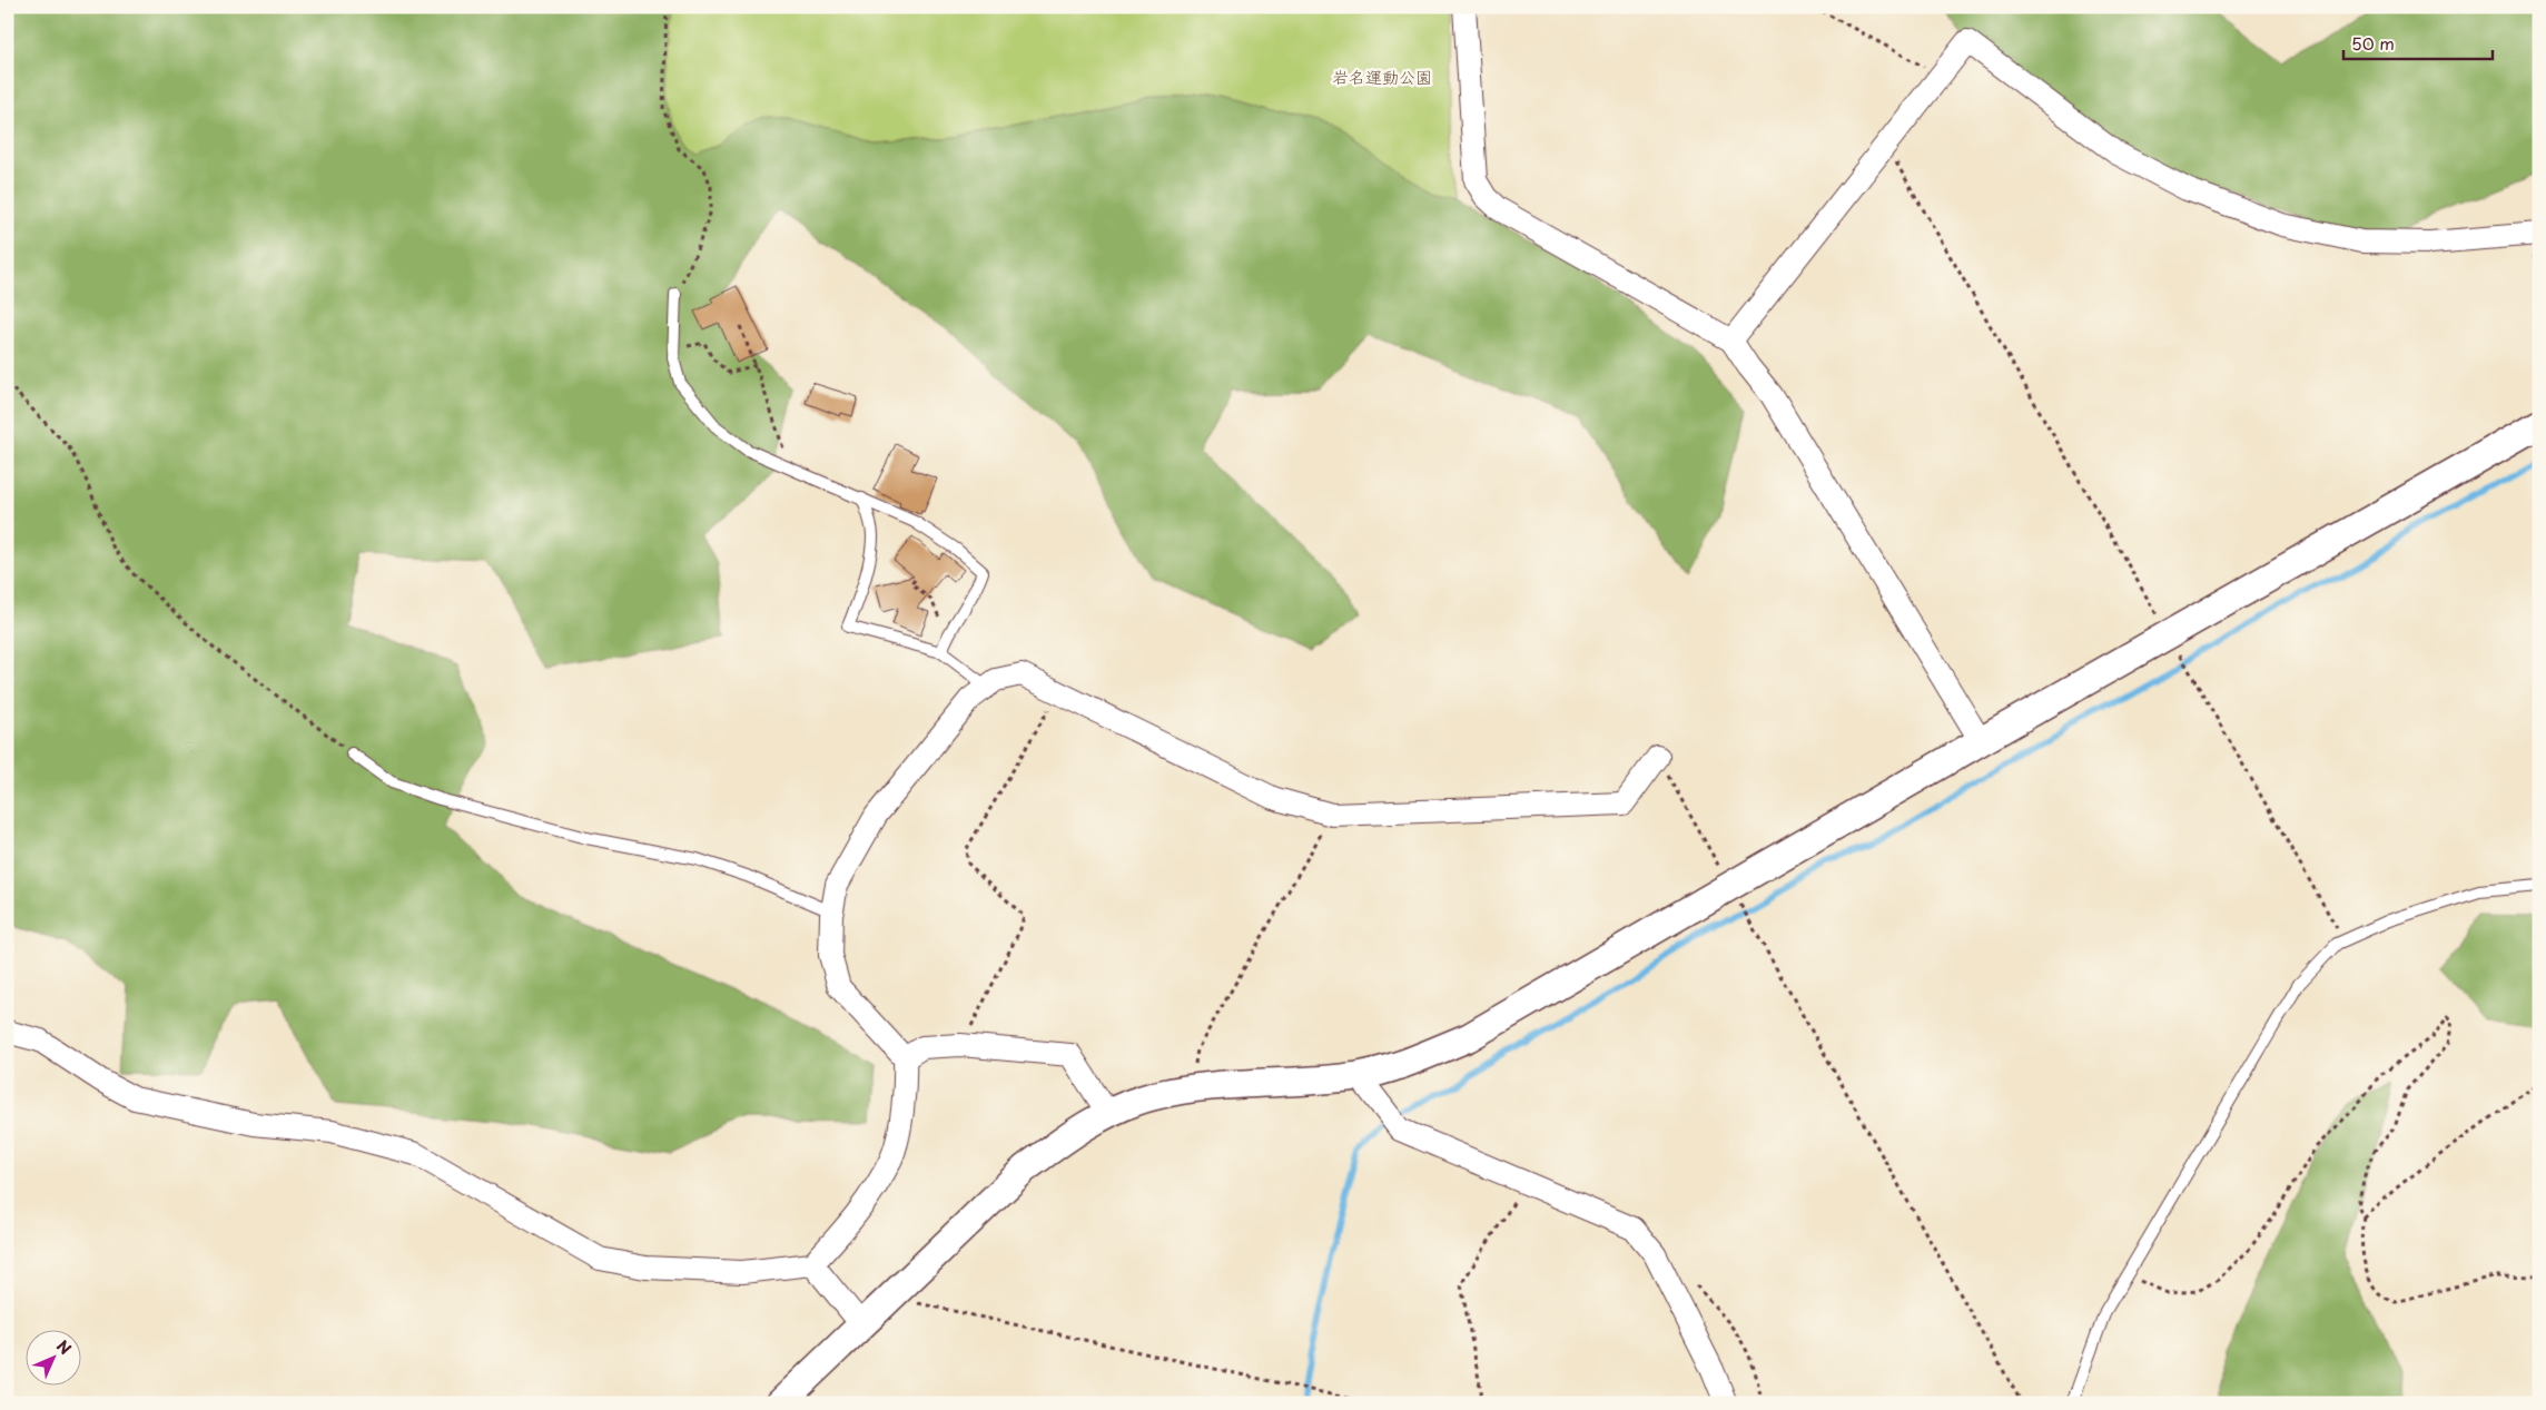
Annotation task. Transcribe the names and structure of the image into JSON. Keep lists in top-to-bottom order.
{
  "parks": ["岩名運動公園"],
  "scale_bar": "50 m",
  "north": "top right"
}
